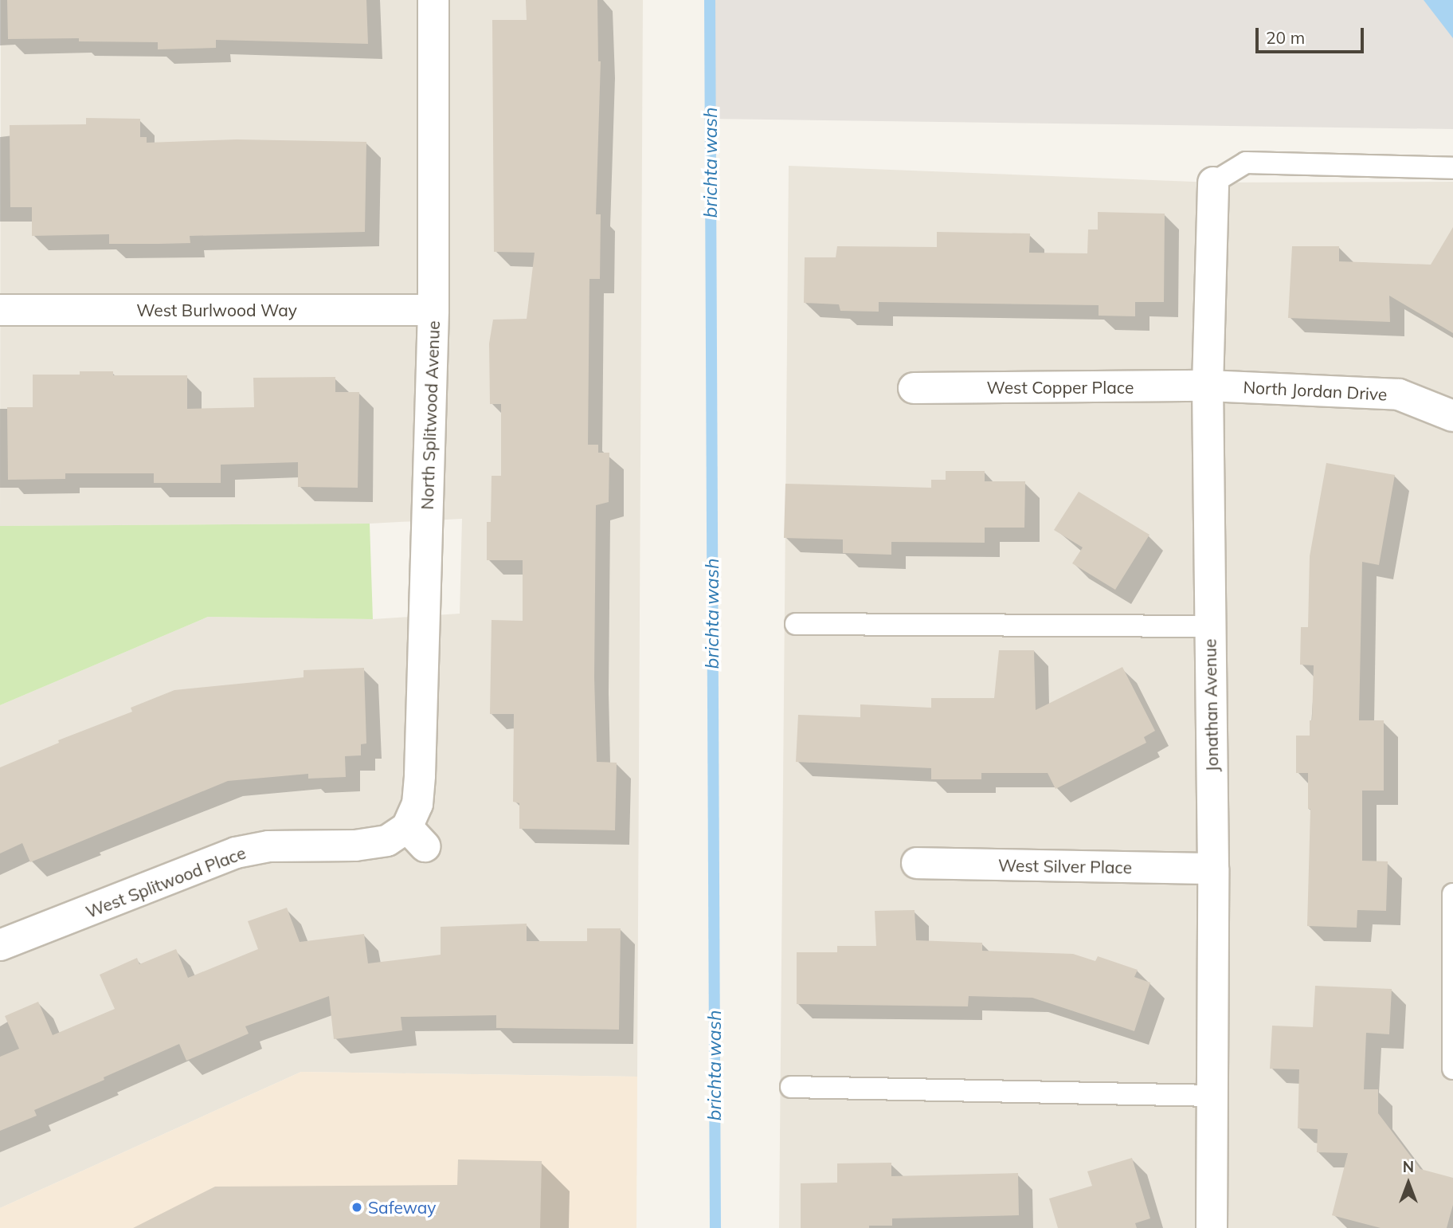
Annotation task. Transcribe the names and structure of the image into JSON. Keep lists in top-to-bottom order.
{
  "streets": {
    "street": [
      "West Burlwood Way",
      "West Copper Place",
      "North Jordan Drive",
      "North Splitwood Avenue",
      "Jonathan Avenue",
      "West Silver Place",
      "West Splitwood Place"
    ]
  },
  "crossings": [
    ["West Burlwood Way", "North Splitwood Avenue"],
    ["West Copper Place", "North Jordan Drive"],
    ["West Copper Place", "Jonathan Avenue"],
    ["North Jordan Drive", "Jonathan Avenue"],
    ["North Splitwood Avenue", "West Splitwood Place"],
    ["Jonathan Avenue", "West Silver Place"]
  ],
  "water": ["brichta wash"],
  "places": ["Safeway"],
  "scale_bar": "20 m",
  "north": "top"
}
